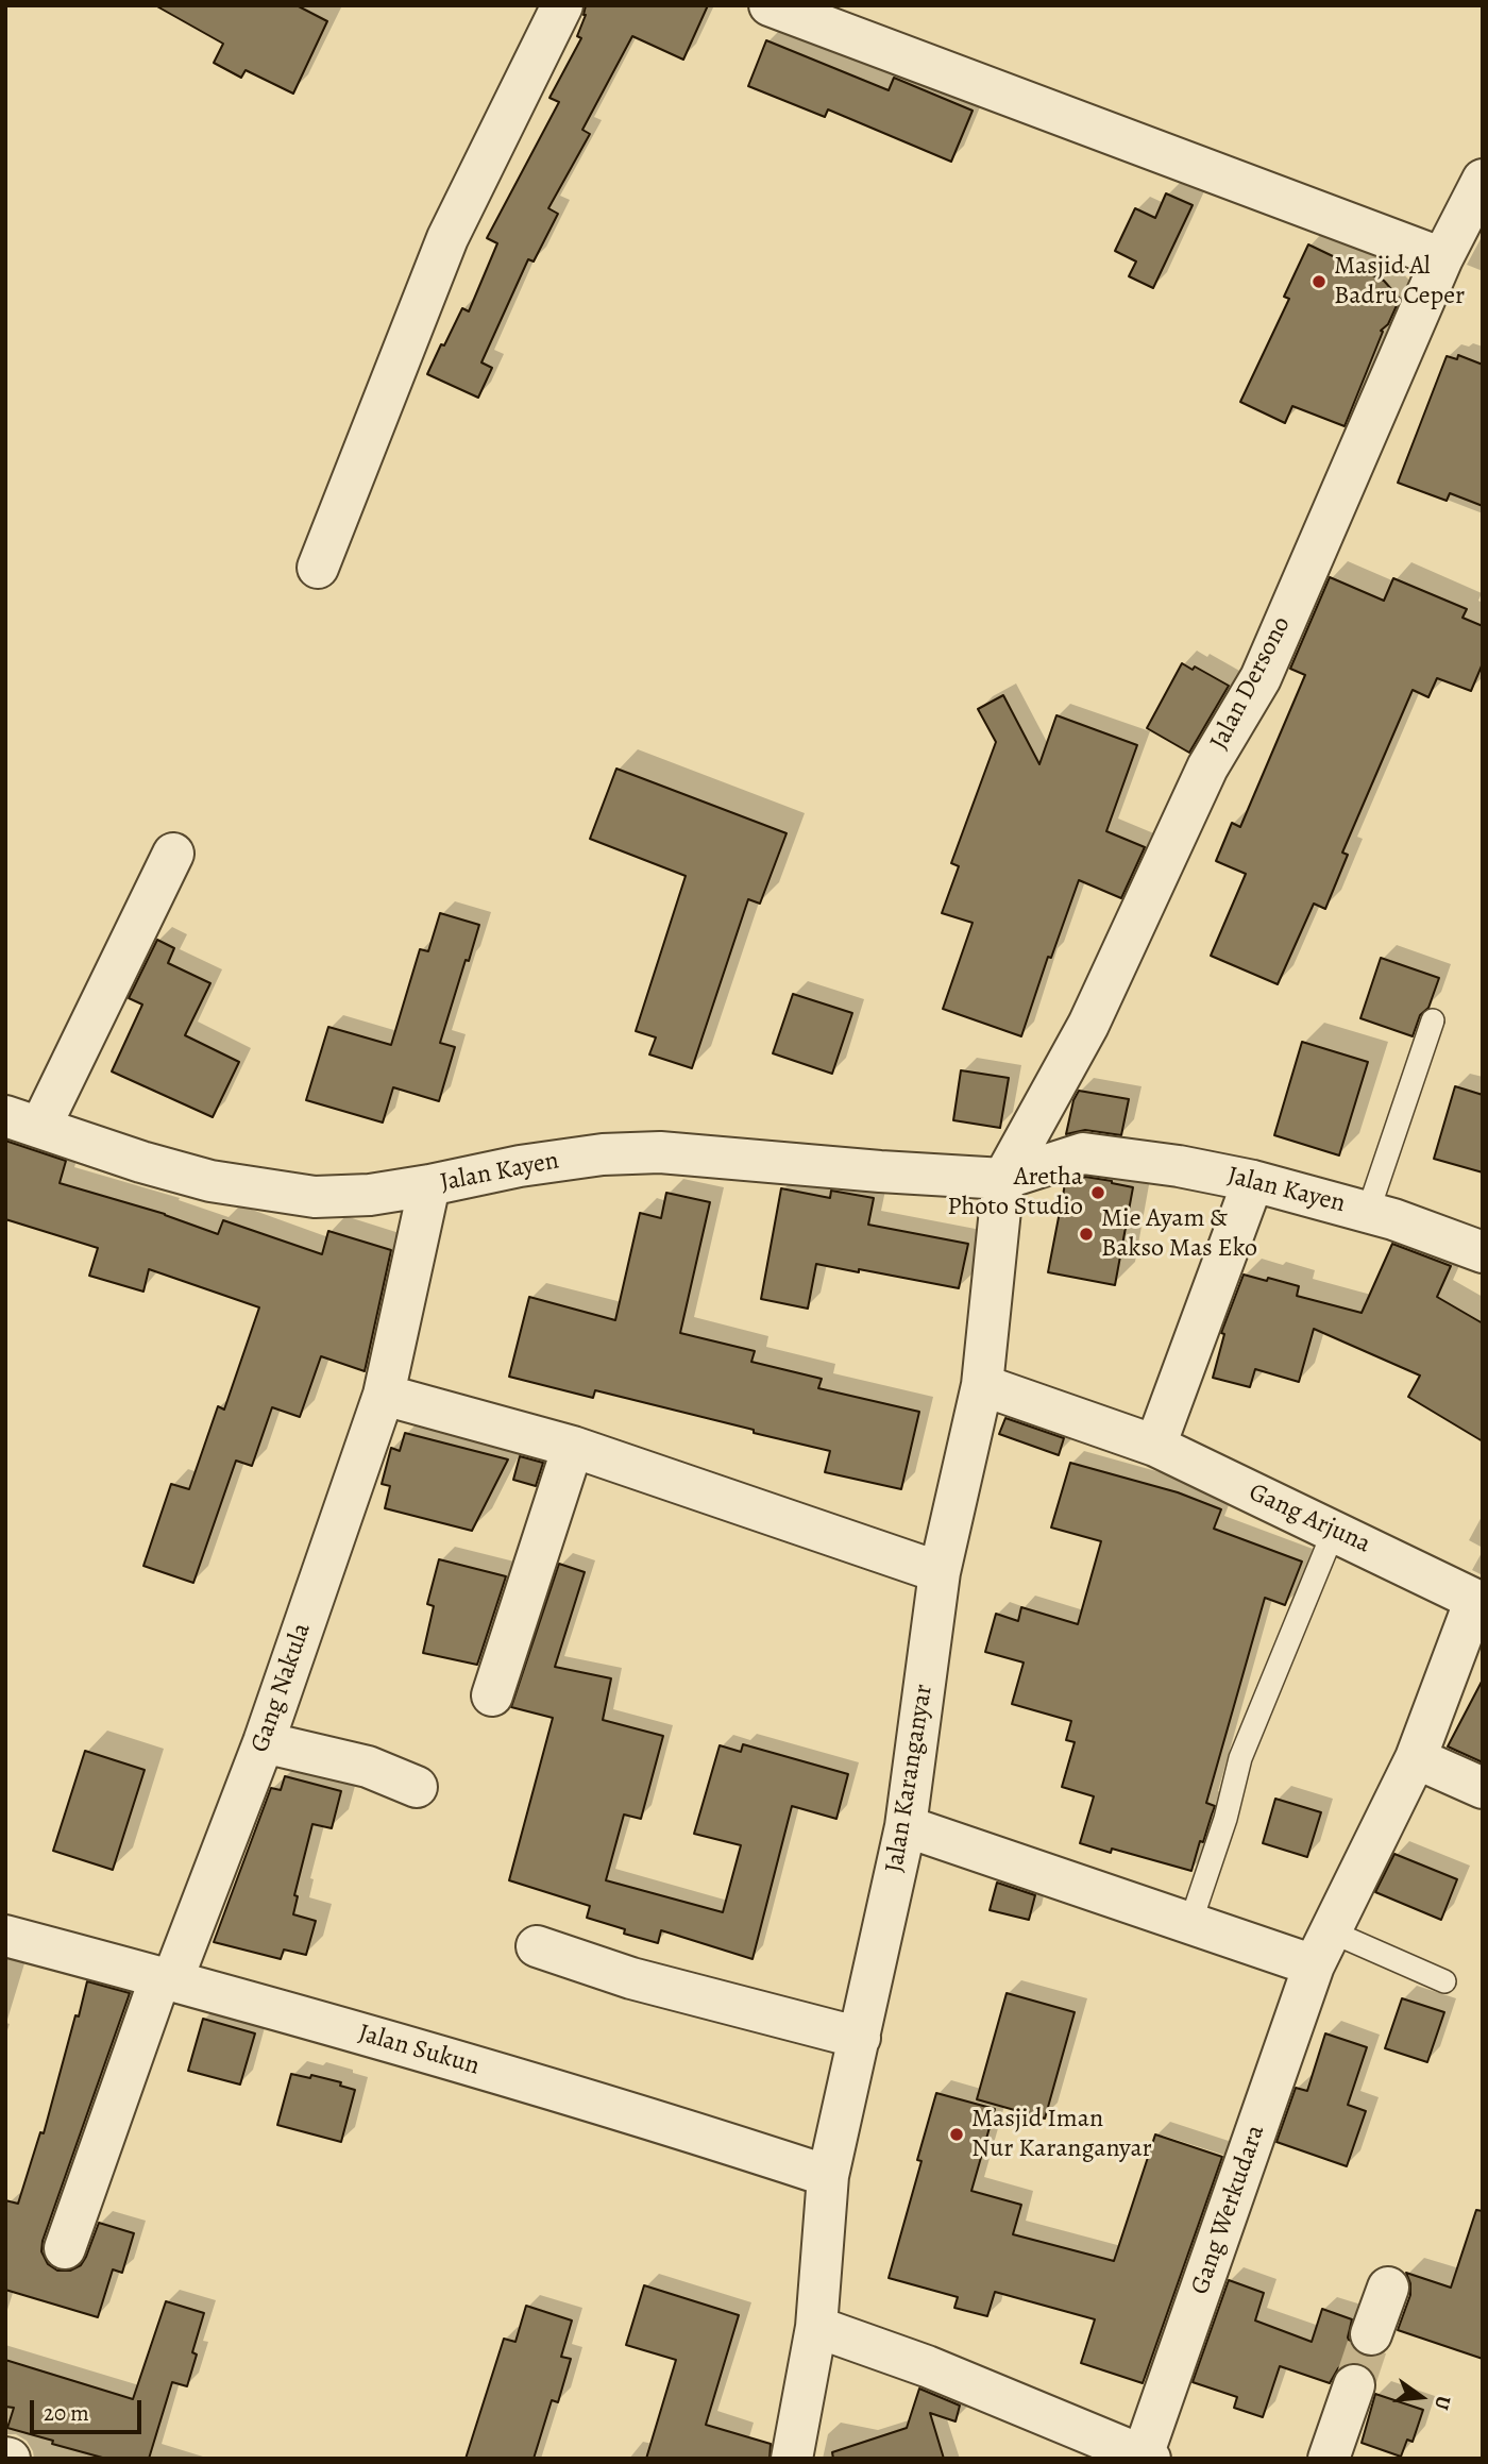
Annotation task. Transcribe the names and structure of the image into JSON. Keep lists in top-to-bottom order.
{
  "streets": {
    "street": [
      "Jalan Dersono",
      "Jalan Kayen",
      "Gang Arjuna",
      "Gang Nakula",
      "Jalan Karanganyar",
      "Jalan Sukun",
      "Gang Werkudara"
    ]
  },
  "crossings": [
    ["Jalan Dersono", "Jalan Kayen"],
    ["Jalan Dersono", "Jalan Karanganyar"],
    ["Jalan Kayen", "Gang Nakula"],
    ["Jalan Kayen", "Jalan Karanganyar"],
    ["Gang Arjuna", "Jalan Karanganyar"],
    ["Gang Arjuna", "Gang Werkudara"],
    ["Gang Nakula", "Jalan Sukun"],
    ["Jalan Karanganyar", "Jalan Sukun"]
  ],
  "places": [
    "Masjid Al Badru Ceper",
    "Aretha Photo Studio",
    "Mie Ayam & Bakso Mas Eko",
    "Masjid Iman Nur Karanganyar"
  ],
  "scale_bar": "20 m",
  "north": "right"
}
